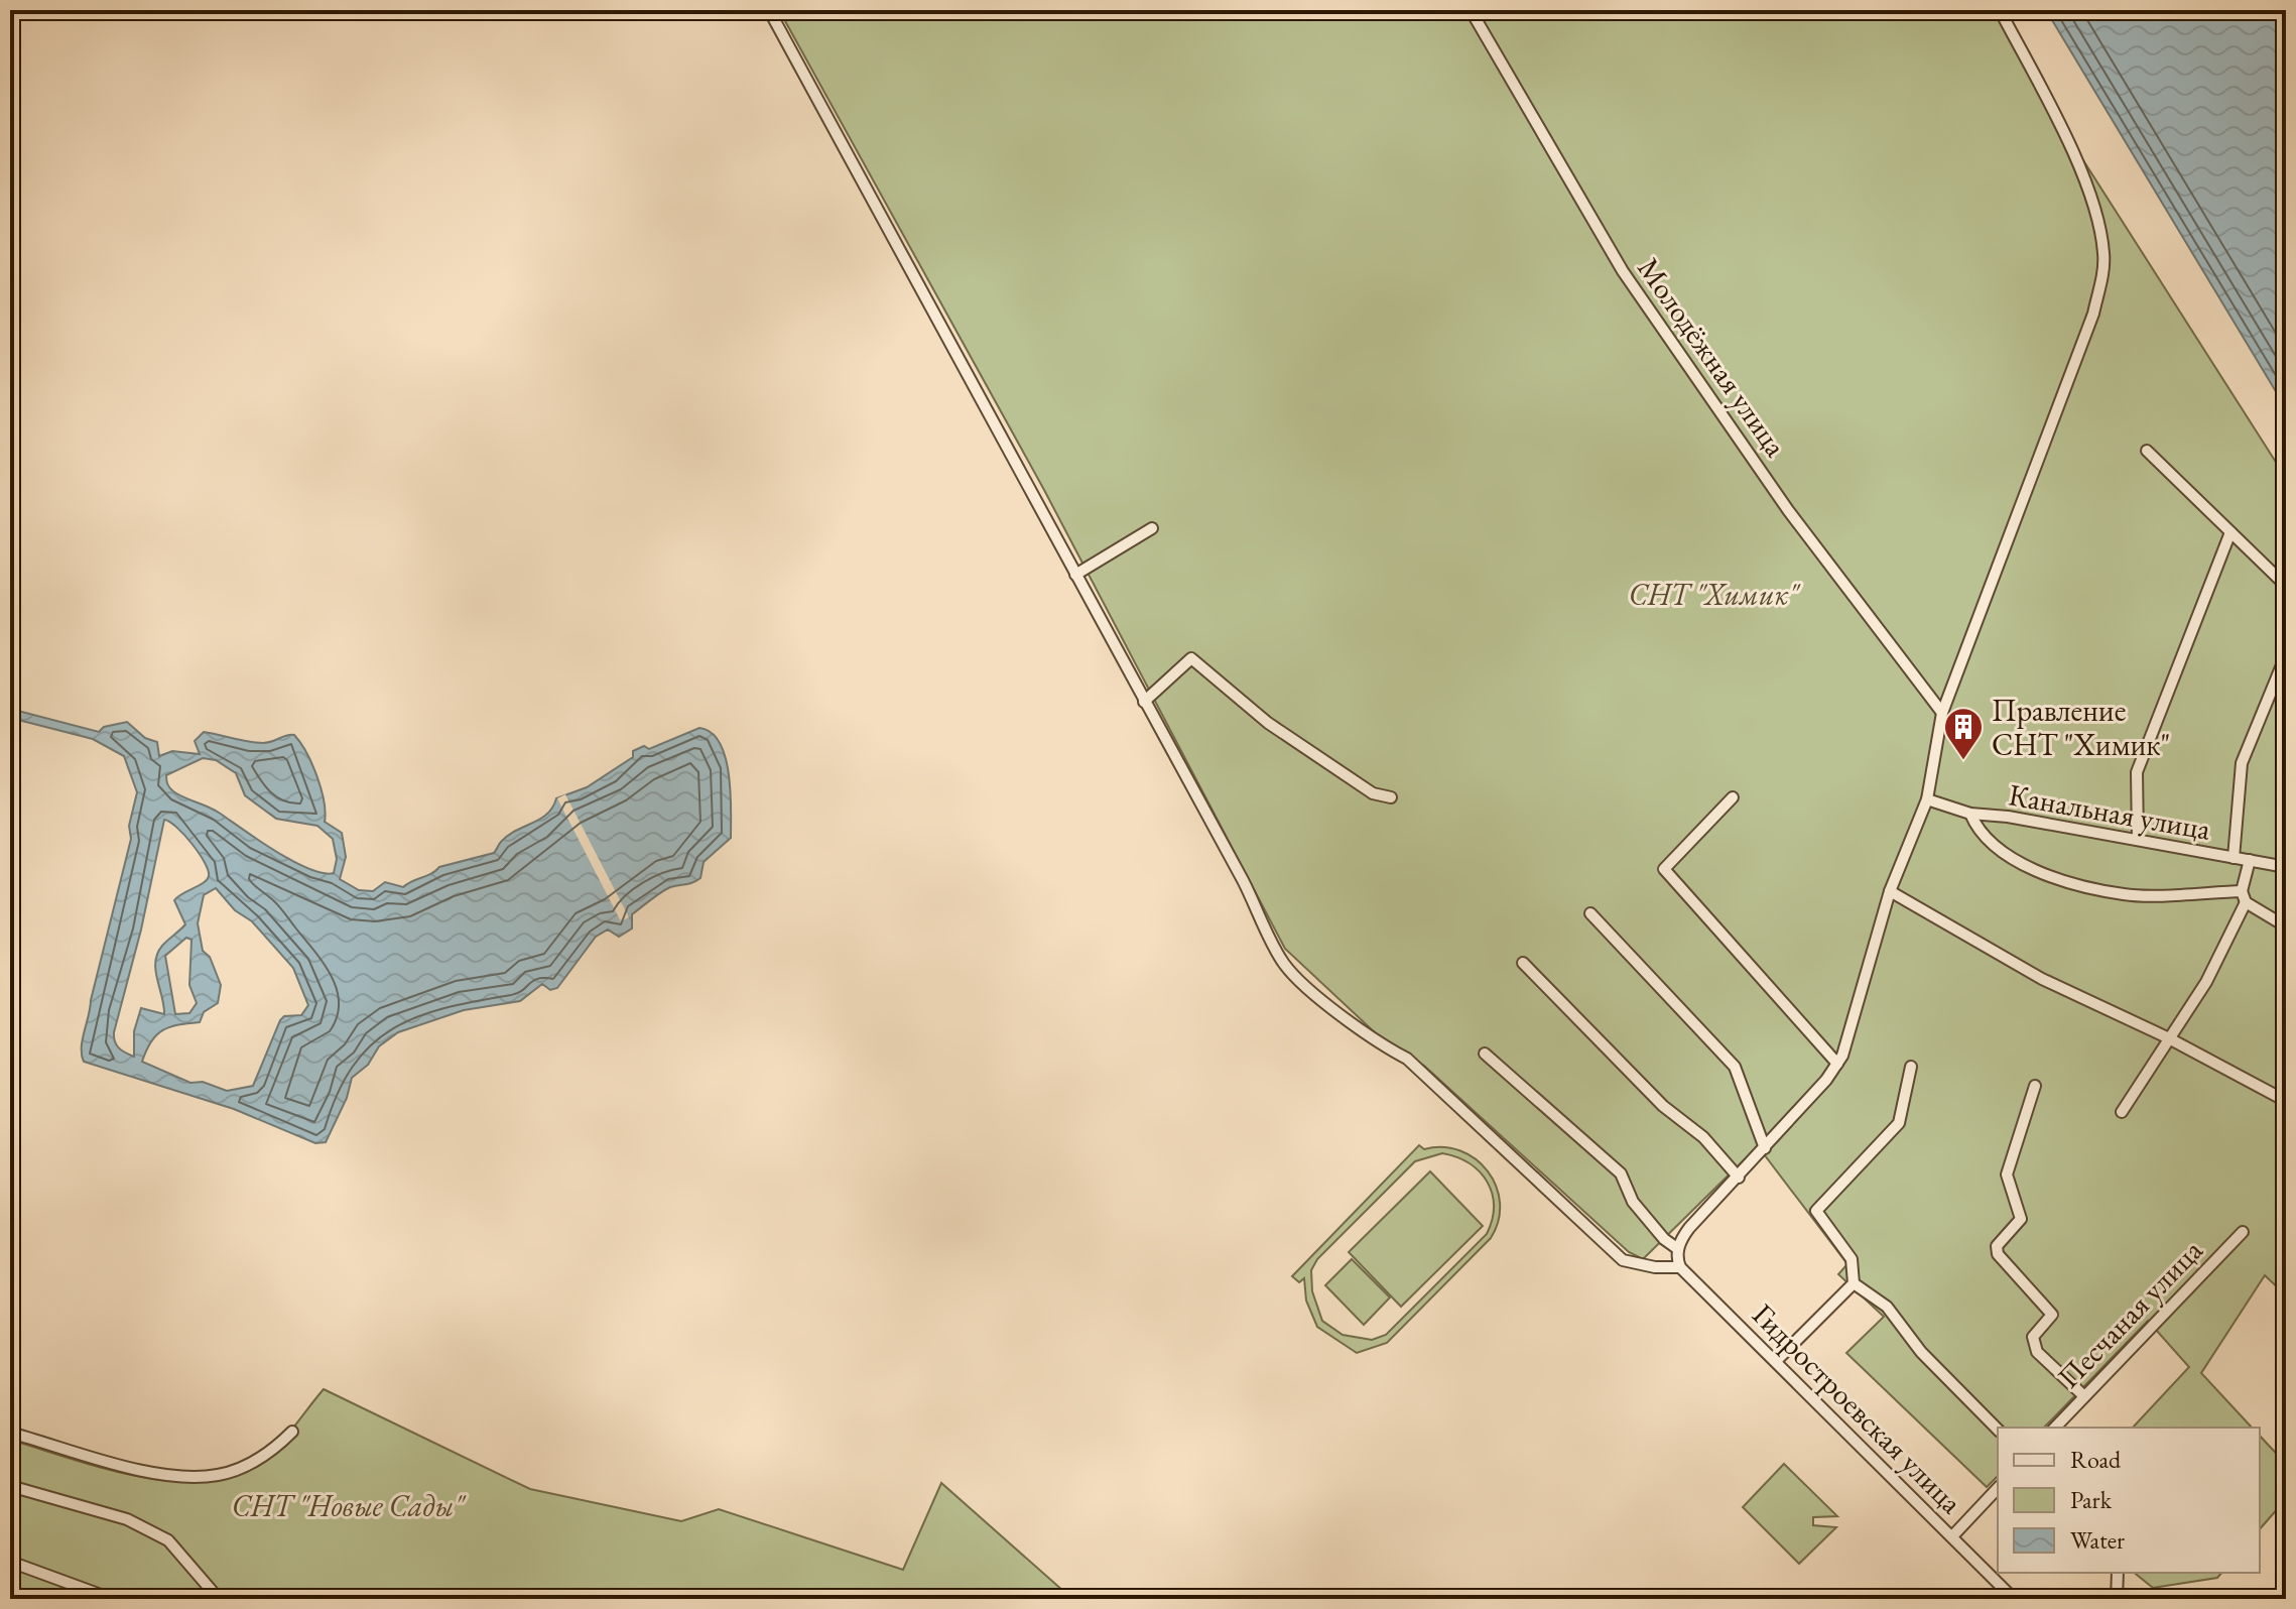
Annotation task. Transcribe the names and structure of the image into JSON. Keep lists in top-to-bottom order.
{
  "streets": {
    "street": [
      "Молодёжная улица",
      "Канальная улица",
      "Песчаная улица",
      "Гидростроевская улица"
    ]
  },
  "parks": ["СНТ \"Химик\"", "СНТ \"Новые Сады\""],
  "places": {
    "building": ["Правление СНТ \"Химик\""]
  },
  "legend": ["Road", "Park", "Water"]
}
